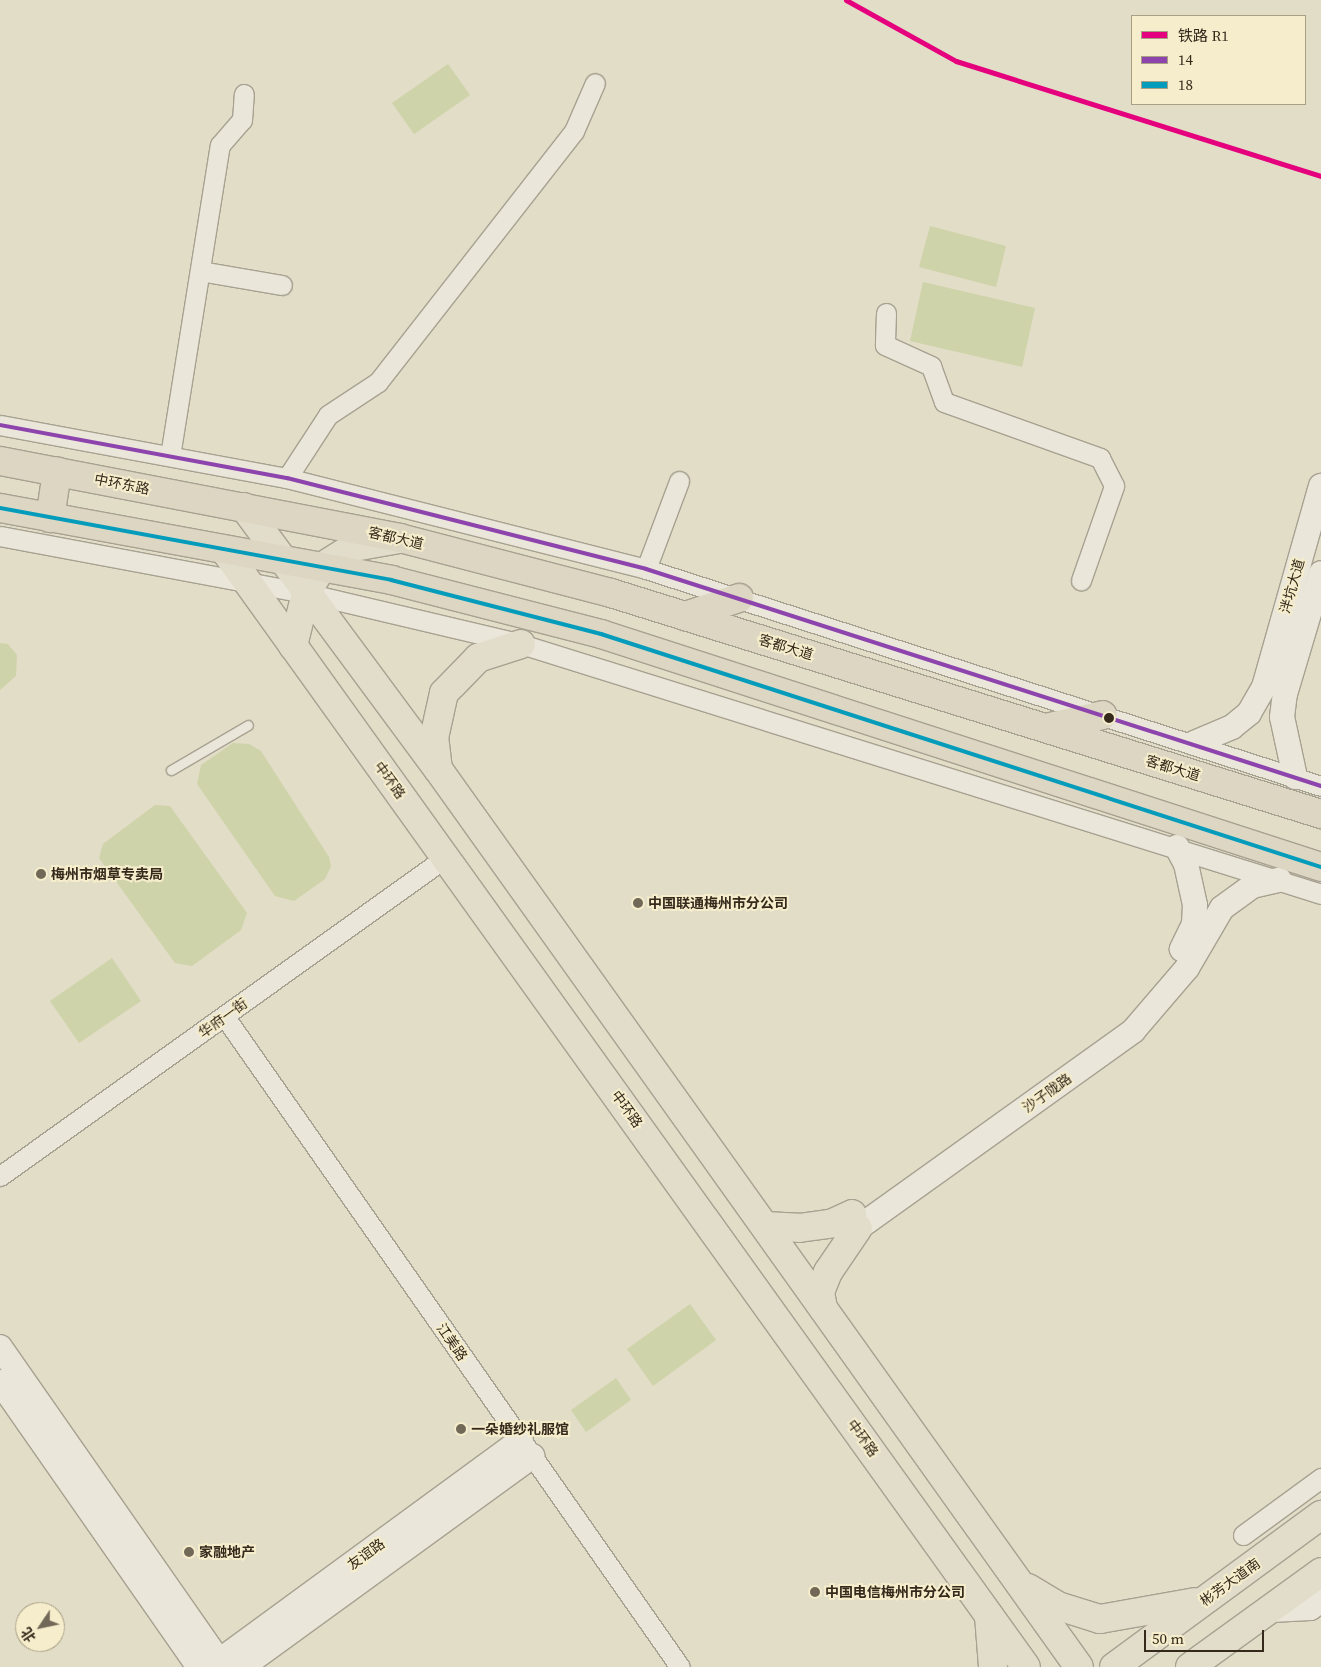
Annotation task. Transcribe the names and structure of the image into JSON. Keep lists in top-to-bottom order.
{
  "streets": {
    "highway": ["中环东路", "客都大道"],
    "main road": ["中环路", "彬芳大道南"],
    "street": [
      "泮坑大道",
      "华府一街",
      "沙子陇路",
      "江美路",
      "友谊路"
    ]
  },
  "crossings": [
    ["中环东路", "客都大道"],
    ["中环路", "华府一街"],
    ["华府一街", "江美路"],
    ["江美路", "友谊路"]
  ],
  "places": [
    "梅州市烟草专卖局",
    "中国联通梅州市分公司",
    "一朵婚纱礼服馆",
    "家融地产",
    "中国电信梅州市分公司"
  ],
  "lines": ["rail line R1", "transit line 14", "transit line 18"],
  "legend": ["铁路 R1", "14", "18"],
  "scale_bar": "50 m",
  "north": "bottom left"
}
